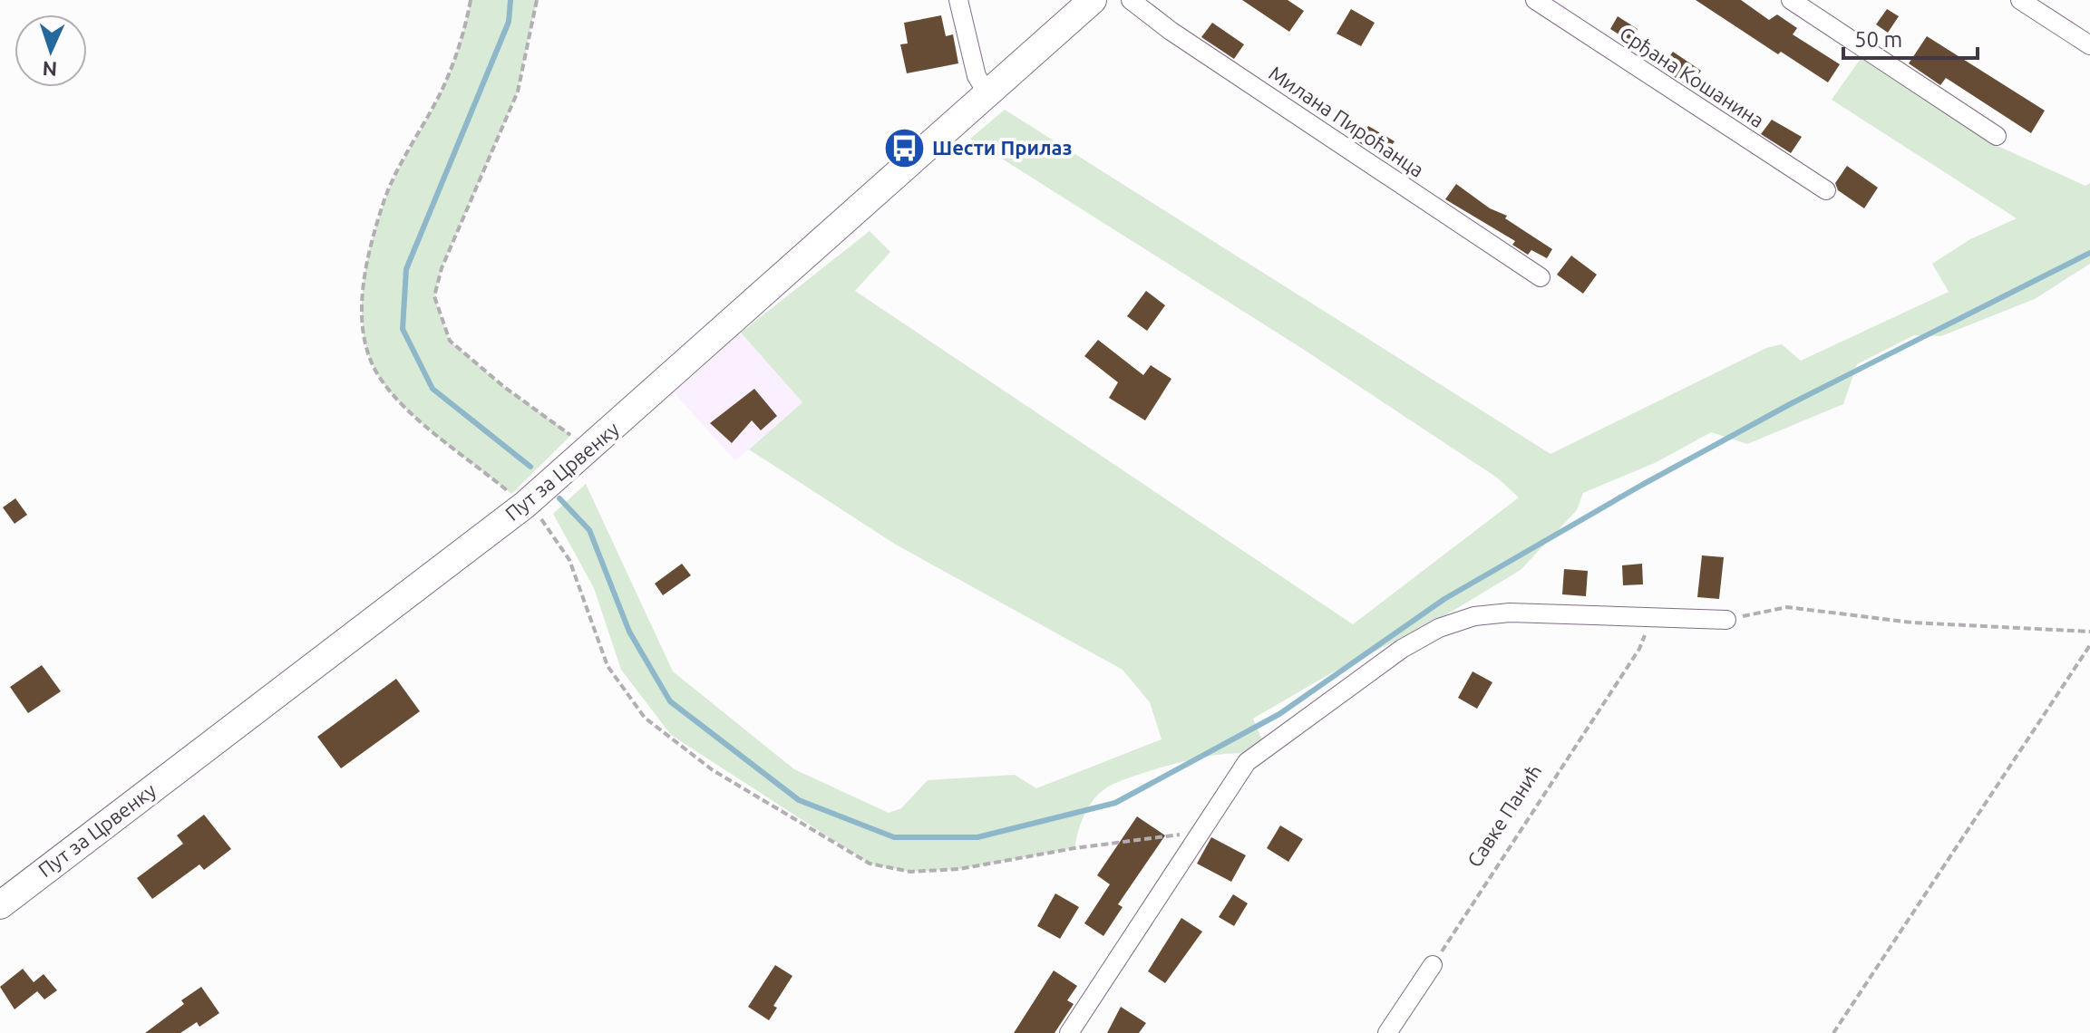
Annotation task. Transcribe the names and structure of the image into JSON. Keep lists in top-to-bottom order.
{
  "streets": {
    "street": ["Срђана Кошанина", "Милана Пироћанца", "Пут за Црвенку"],
    "path": ["Савке Панић"]
  },
  "places": {
    "bus stop": ["Шести Прилаз"]
  },
  "scale_bar": "50 m",
  "north": "bottom"
}
